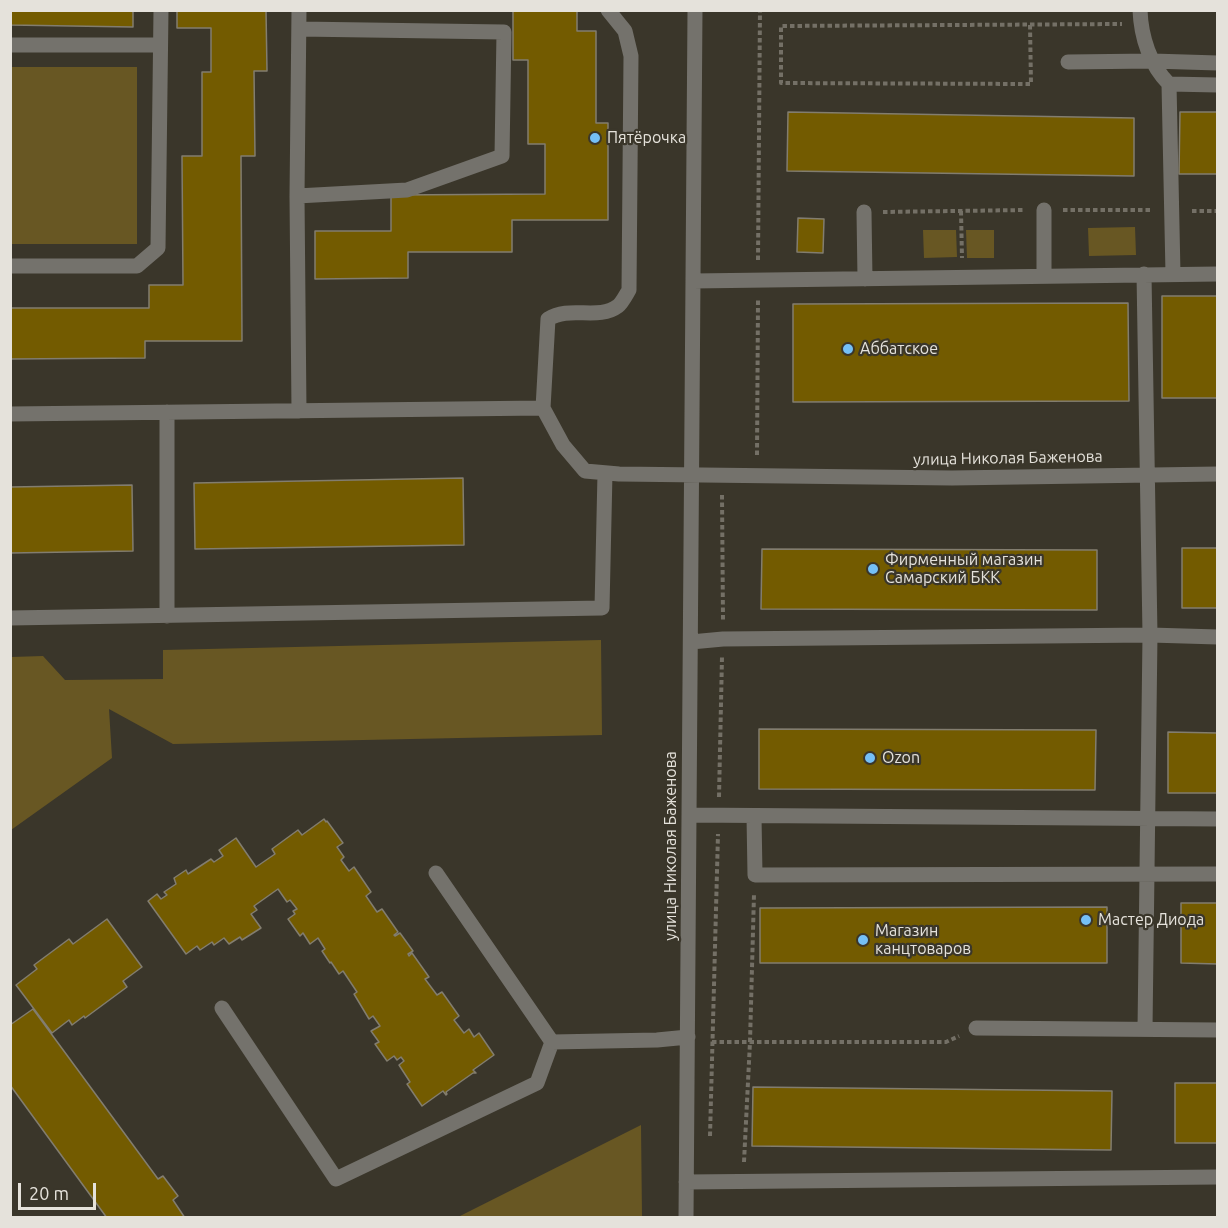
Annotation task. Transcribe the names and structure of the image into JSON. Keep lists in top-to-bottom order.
{
  "streets": {
    "street": ["улица Николая Баженова"]
  },
  "places": [
    "Пятёрочка",
    "Аббатское",
    "Фирменный магазин Самарский БКК",
    "Ozon",
    "Мастер Диода",
    "Магазин канцтоваров"
  ],
  "scale_bar": "20 m"
}
